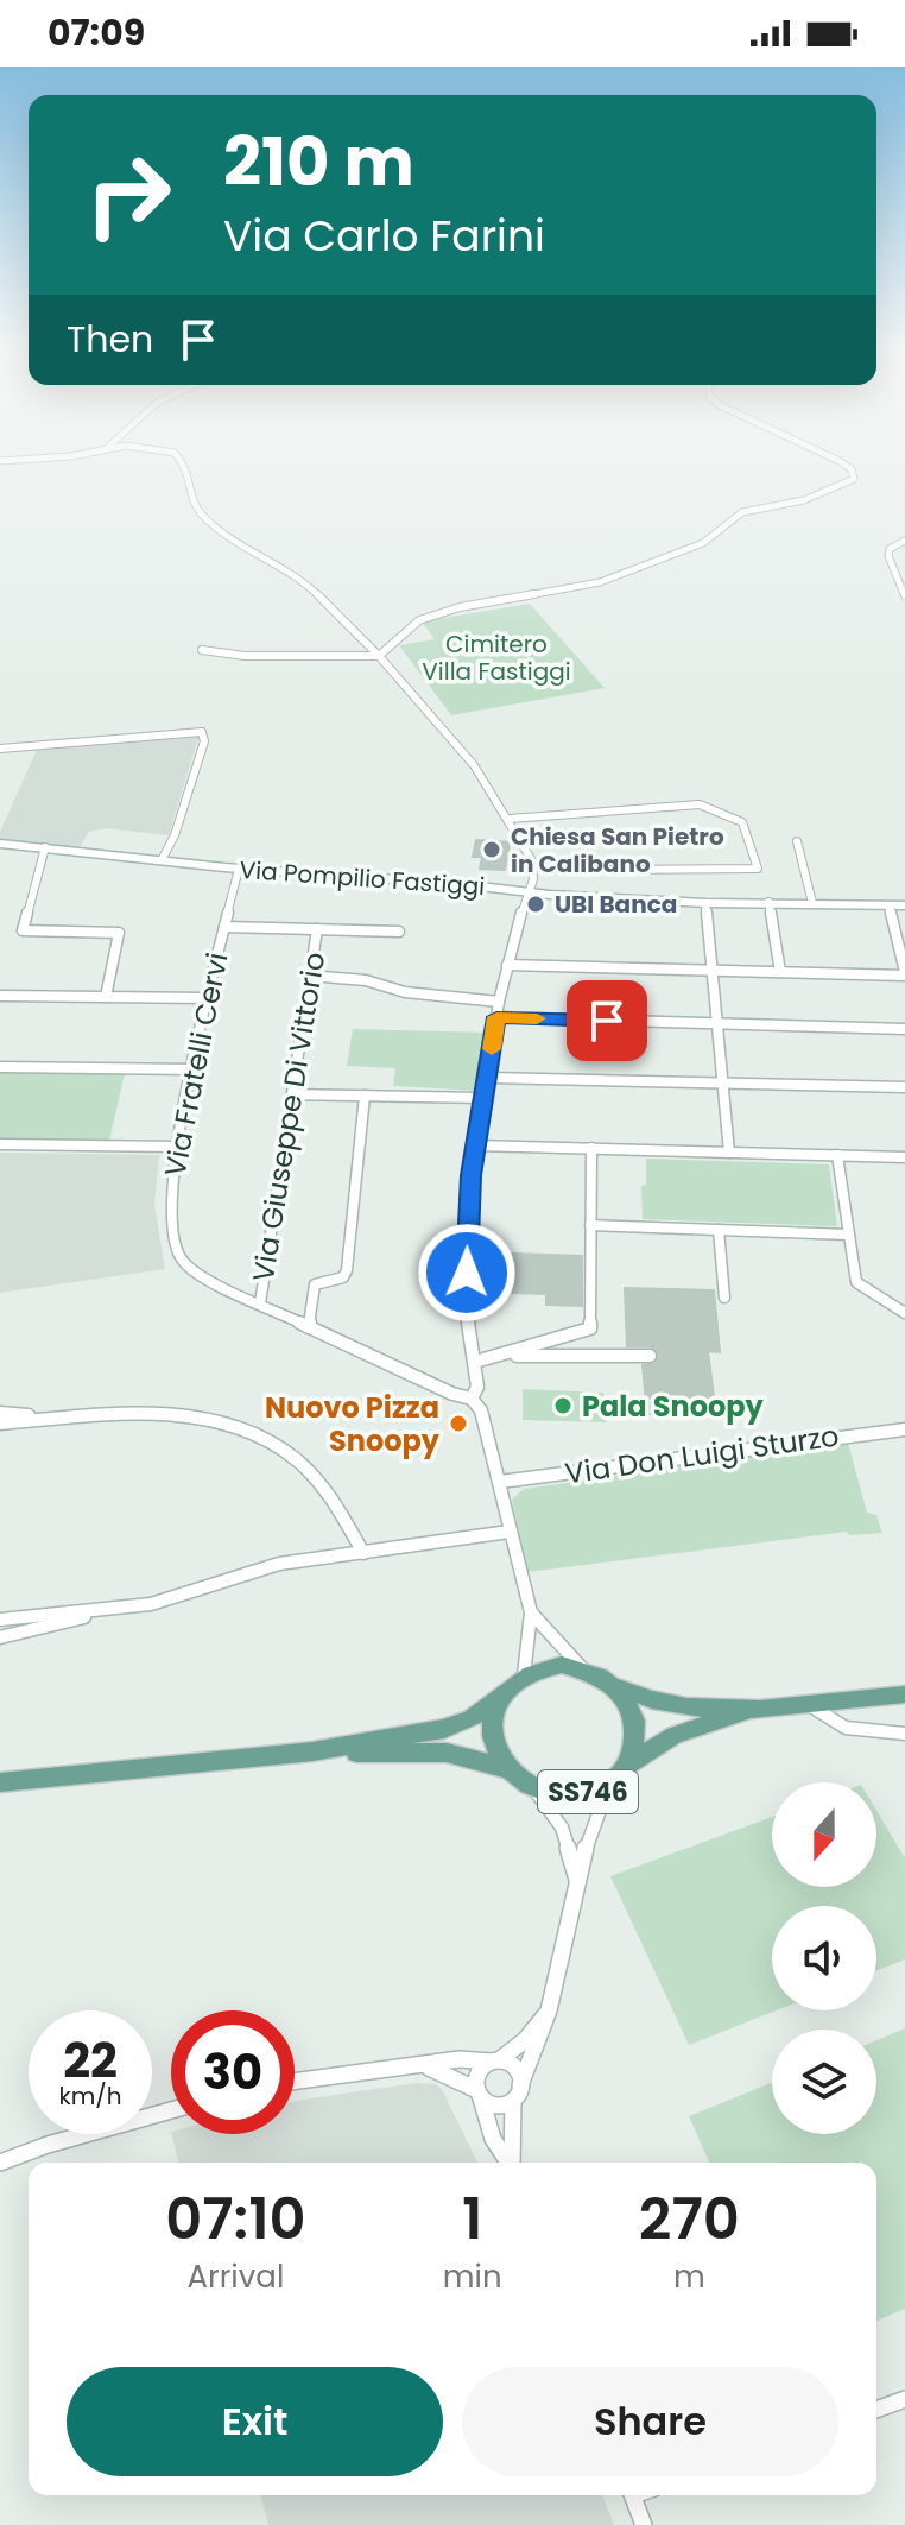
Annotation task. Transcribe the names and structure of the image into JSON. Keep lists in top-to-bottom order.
{
  "streets": {
    "main road": ["SS746"],
    "street": [
      "Via Pompilio Fastiggi",
      "Via Fratelli Cervi",
      "Via Giuseppe Di Vittorio",
      "Via Don Luigi Sturzo"
    ]
  },
  "crossings": [
    ["Via Pompilio Fastiggi", "Via Fratelli Cervi"],
    ["Via Fratelli Cervi", "Via Giuseppe Di Vittorio"]
  ],
  "parks": ["Cimitero Villa Fastiggi"],
  "places": [
    "Chiesa San Pietro in Calibano",
    "UBI Banca",
    "Pala Snoopy",
    "Nuovo Pizza Snoopy"
  ],
  "north": "bottom",
  "page": {
    "status": "07:09",
    "turn": ["210 m", "Via Carlo Farini"],
    "then": "Then",
    "speed": "22 km/h",
    "limit": "30",
    "eta": [
      "07:10",
      "Arrival",
      "1",
      "min",
      "270",
      "m"
    ],
    "buttons": ["Exit", "Share"]
  }
}
